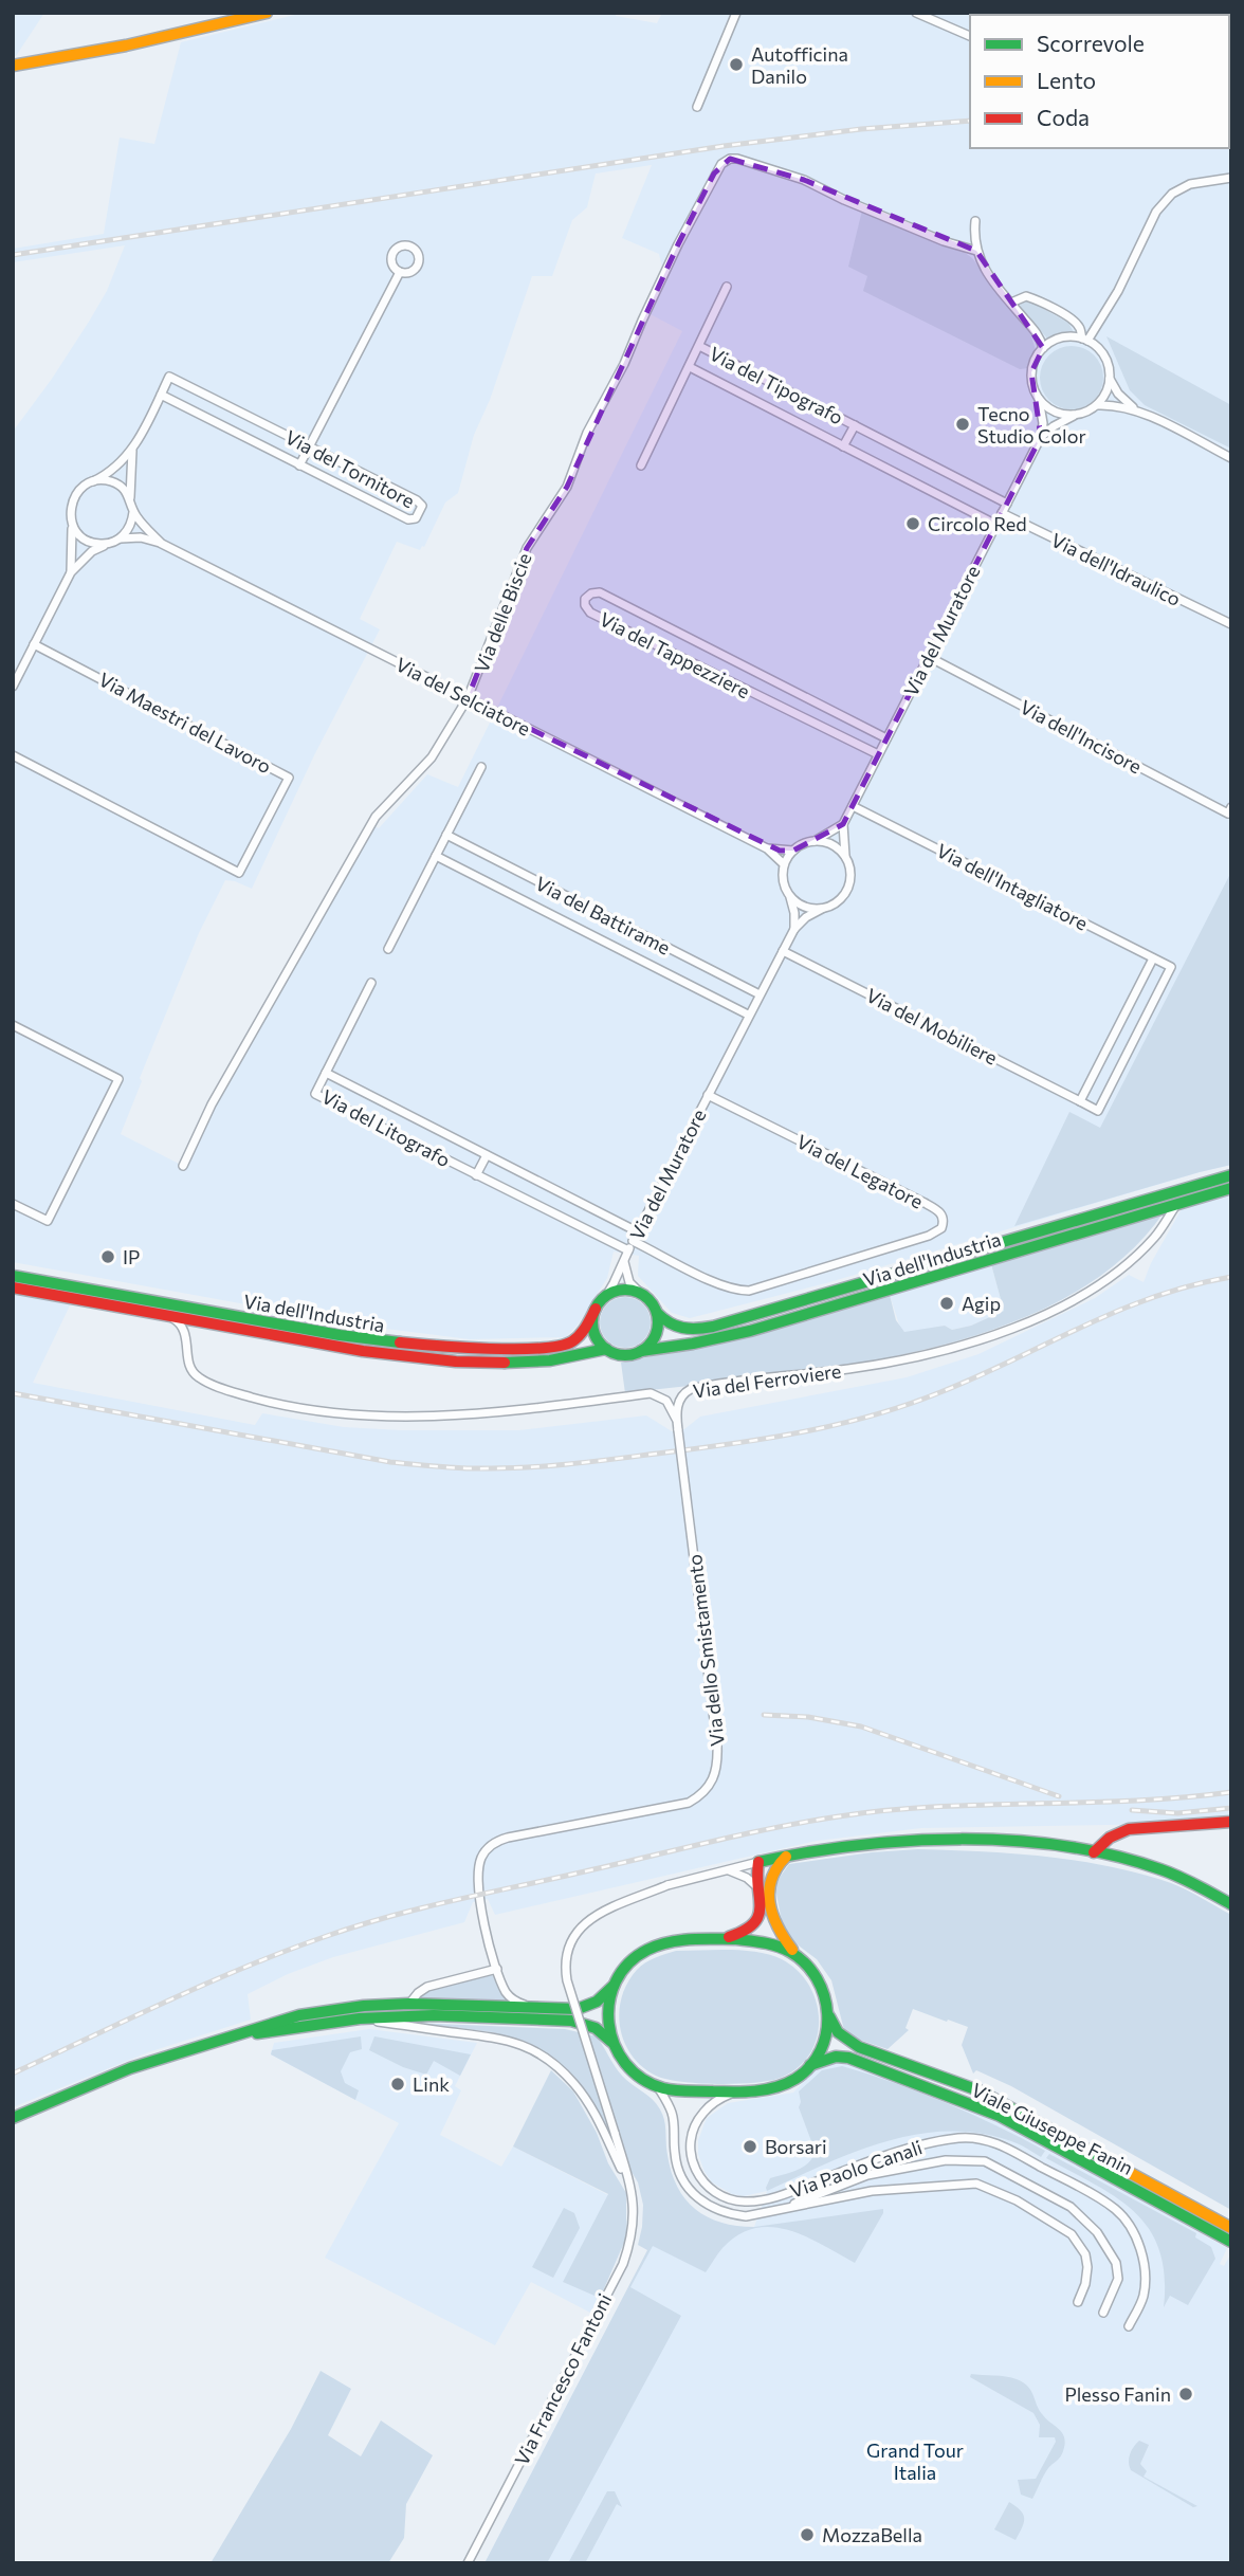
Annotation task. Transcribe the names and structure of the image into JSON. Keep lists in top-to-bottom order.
{
  "streets": {
    "main road": ["Via dell'Industria", "Viale Giuseppe Fanin"],
    "street": [
      "Via del Tipografo",
      "Via del Tornitore",
      "Via dell'Idraulico",
      "Via delle Biscie",
      "Via del Muratore",
      "Via del Tappezziere",
      "Via del Selciatore",
      "Via Maestri del Lavoro",
      "Via dell'Incisore",
      "Via dell'Intagliatore",
      "Via del Battirame",
      "Via del Mobiliere",
      "Via del Litografo",
      "Via del Legatore",
      "Via del Ferroviere",
      "Via dello Smistamento",
      "Via Paolo Canali",
      "Via Francesco Fantoni"
    ]
  },
  "crossings": [
    ["Via del Tipografo", "Via del Muratore"],
    ["Via dell'Idraulico", "Via del Muratore"],
    ["Via delle Biscie", "Via del Selciatore"],
    ["Via del Muratore", "Via del Tappezziere"],
    ["Via del Muratore", "Via del Selciatore"],
    ["Via del Muratore", "Via dell'Incisore"],
    ["Via del Muratore", "Via dell'Intagliatore"],
    ["Via del Muratore", "Via del Battirame"],
    ["Via del Muratore", "Via del Mobiliere"],
    ["Via del Muratore", "Via del Litografo"],
    ["Via del Muratore", "Via del Legatore"],
    ["Via del Muratore", "Via dell'Industria"],
    ["Via dell'Intagliatore", "Via del Mobiliere"],
    ["Via dell'Industria", "Via del Ferroviere"],
    ["Via del Ferroviere", "Via dello Smistamento"],
    ["Viale Giuseppe Fanin", "Via Paolo Canali"]
  ],
  "parks": ["Grand Tour Italia"],
  "places": [
    "Autofficina Danilo",
    "Tecno Studio Color",
    "Circolo Red",
    "IP",
    "Agip",
    "Link",
    "Borsari",
    "Plesso Fanin",
    "MozzaBella"
  ],
  "legend": ["Scorrevole", "Lento", "Coda"]
}
